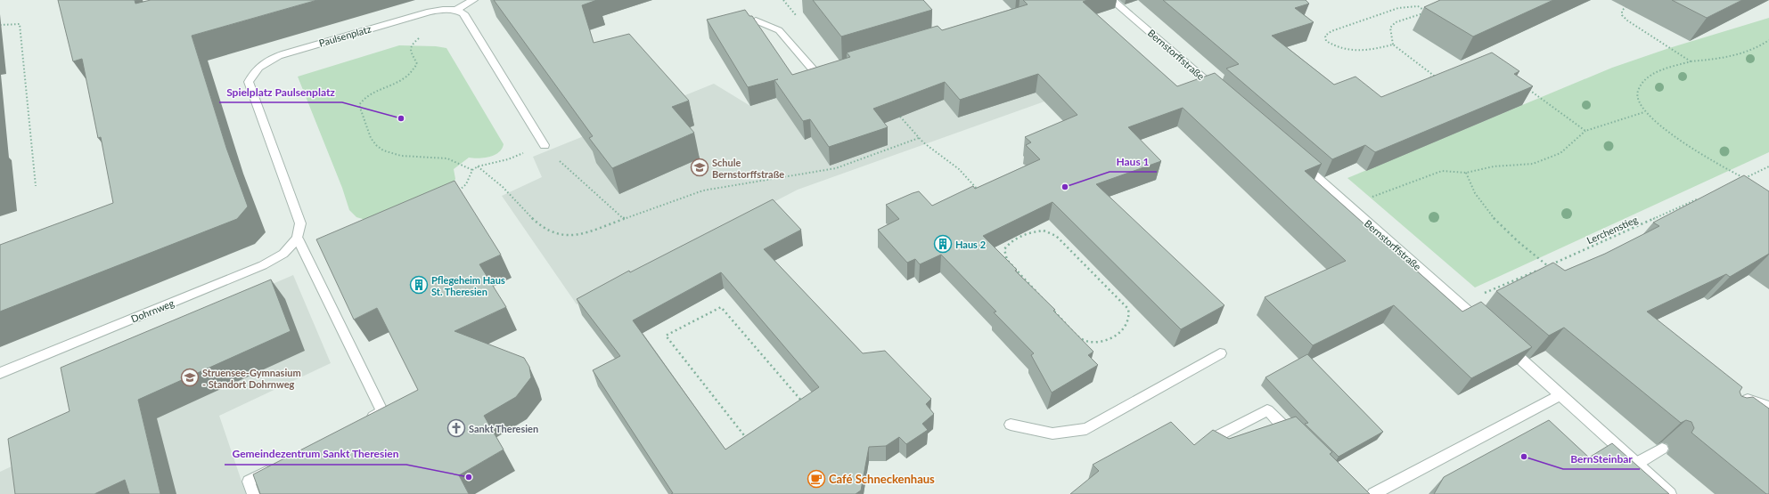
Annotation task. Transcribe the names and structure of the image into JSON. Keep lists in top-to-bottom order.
{
  "streets": {
    "street": ["Paulsenplatz", "Bernstorffstraße", "Dohrnweg"],
    "path": ["Lerchenstieg"]
  },
  "crossings": [
    ["Paulsenplatz", "Dohrnweg"],
    ["Bernstorffstraße", "Lerchenstieg"]
  ],
  "places": {
    "other": [
      "Spielplatz Paulsenplatz",
      "Haus 1",
      "BernSteinbar",
      "Gemeindezentrum Sankt Theresien"
    ],
    "school or university": ["Schule Bernstorffstraße", "Struensee-Gymnasium - Standort Dohrnweg"],
    "building": ["Haus 2", "Pflegeheim Haus St. Theresien"],
    "church": ["Sankt Theresien"],
    "cafe": ["Café Schneckenhaus"]
  }
}
